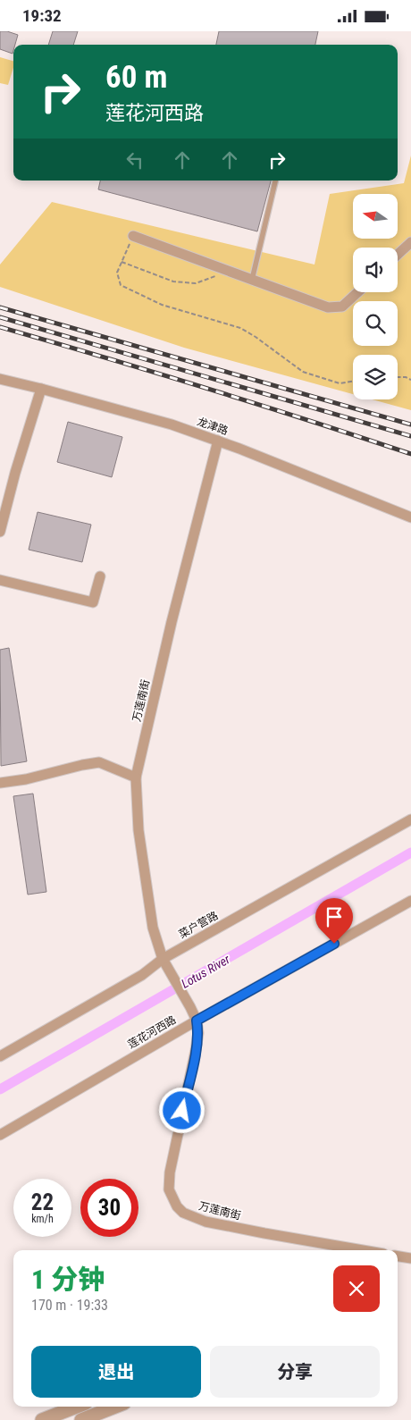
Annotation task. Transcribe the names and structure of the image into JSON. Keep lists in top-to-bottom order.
{
  "streets": {
    "street": [
      "龙津路",
      "万莲南街",
      "菜户营路",
      "莲花河西路"
    ]
  },
  "crossings": [
    ["龙津路", "万莲南街"],
    ["万莲南街", "菜户营路"],
    ["万莲南街", "莲花河西路"]
  ],
  "water": ["Lotus River"],
  "north": "left",
  "page": {
    "status": "19:32",
    "turn": ["60 m", "莲花河西路"],
    "speed": "22 km/h",
    "limit": "30",
    "heading": ["1 分钟", "170 m · 19:33"],
    "buttons": ["退出", "分享"]
  }
}
